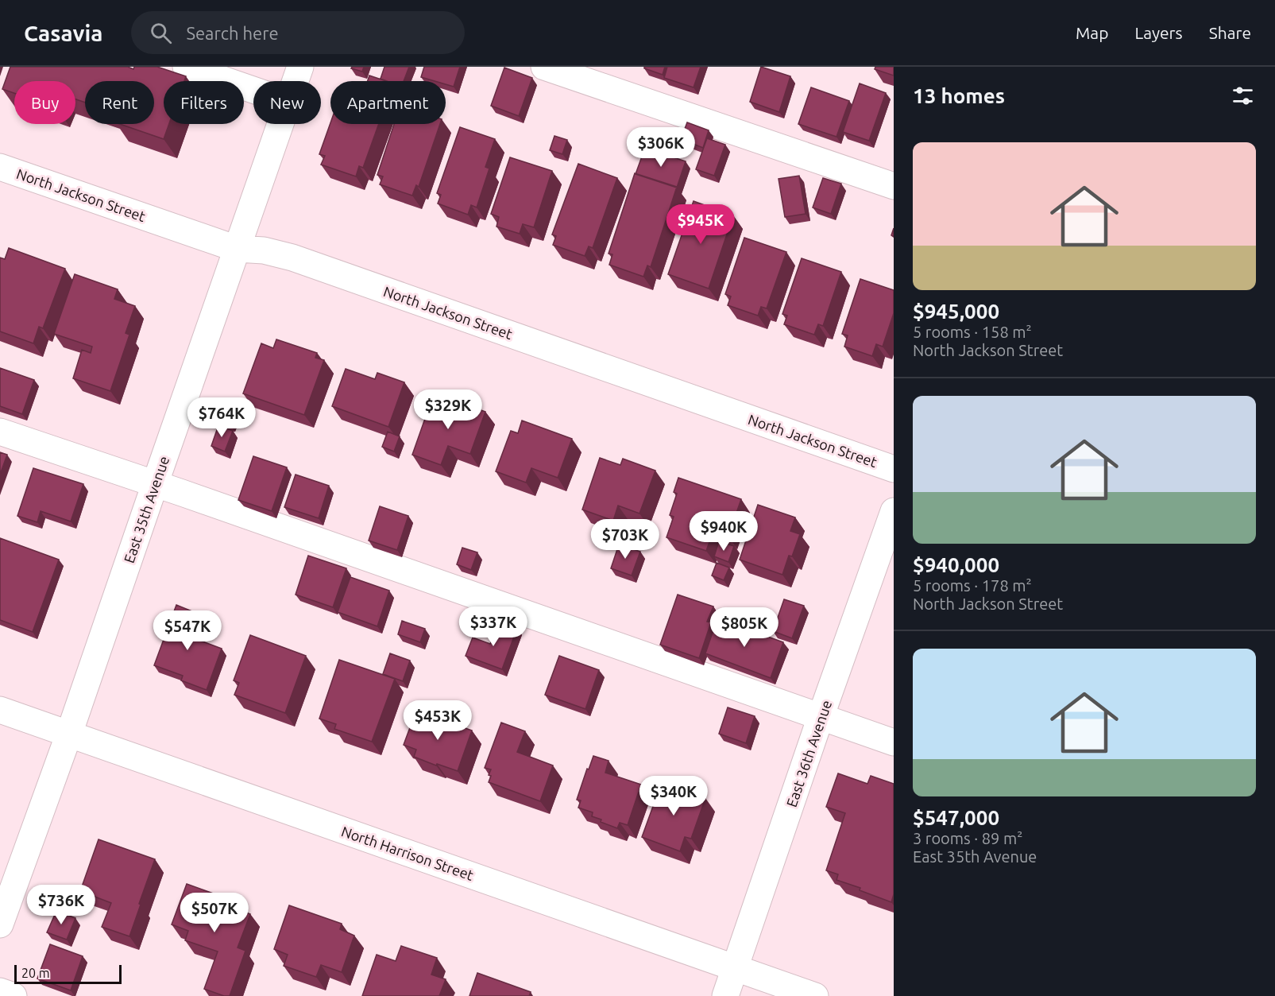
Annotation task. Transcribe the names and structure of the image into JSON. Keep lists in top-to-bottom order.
{
  "streets": {
    "street": [
      "North Jackson Street",
      "East 35th Avenue",
      "East 36th Avenue",
      "North Harrison Street"
    ]
  },
  "crossings": [
    ["North Jackson Street", "East 35th Avenue"],
    ["East 35th Avenue", "North Harrison Street"],
    ["East 36th Avenue", "North Harrison Street"]
  ],
  "scale_bar": "20 m",
  "page": {
    "header": "Casavia",
    "search": "Search here",
    "nav": ["Map", "Layers", "Share"],
    "heading": "13 homes",
    "chip": [
      "Buy",
      "Rent",
      "Filters",
      "New",
      "Apartment"
    ],
    "list": [
      {
        "name": "$945,000",
        "note": "5 rooms · 158 m² · North Jackson Street"
      },
      {
        "name": "$940,000",
        "note": "5 rooms · 178 m² · North Jackson Street"
      },
      {
        "name": "$547,000",
        "note": "3 rooms · 89 m² · East 35th Avenue"
      }
    ],
    "price": [
      "$306K",
      "$945K",
      "$329K",
      "$764K",
      "$940K",
      "$703K",
      "$337K",
      "$805K",
      "$547K",
      "$453K",
      "$340K",
      "$736K",
      "$507K"
    ],
    "scale": "20 m"
  }
}
